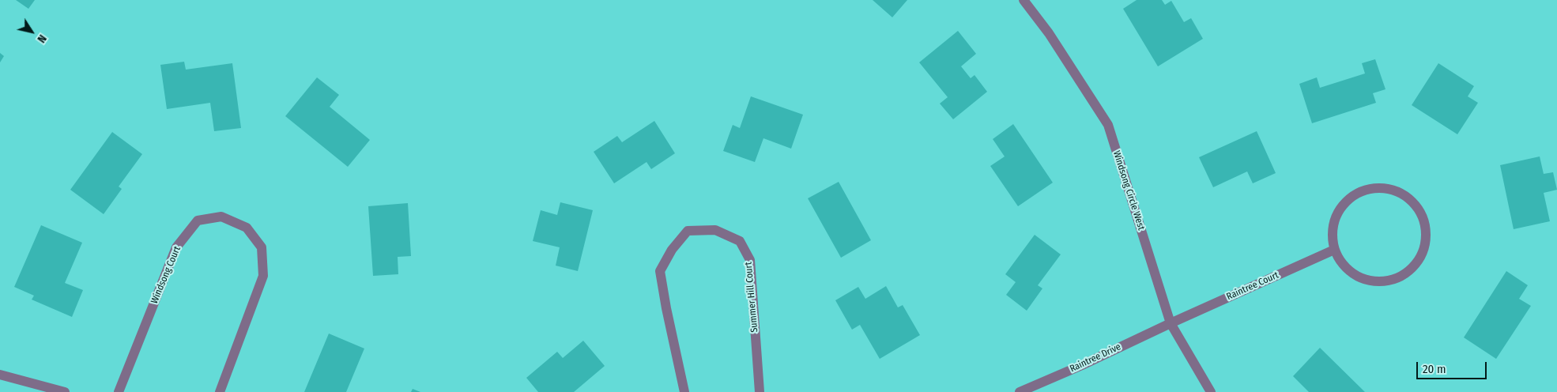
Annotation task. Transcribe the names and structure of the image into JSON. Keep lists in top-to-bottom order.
{
  "streets": {
    "street": [
      "Windsong Circle West",
      "Windsong Court",
      "Raintree Court",
      "Summer Hill Court",
      "Raintree Drive"
    ]
  },
  "crossings": [
    ["Windsong Circle West", "Raintree Court"],
    ["Windsong Circle West", "Raintree Drive"],
    ["Raintree Court", "Raintree Drive"]
  ],
  "scale_bar": "20 m",
  "north": "bottom right"
}
